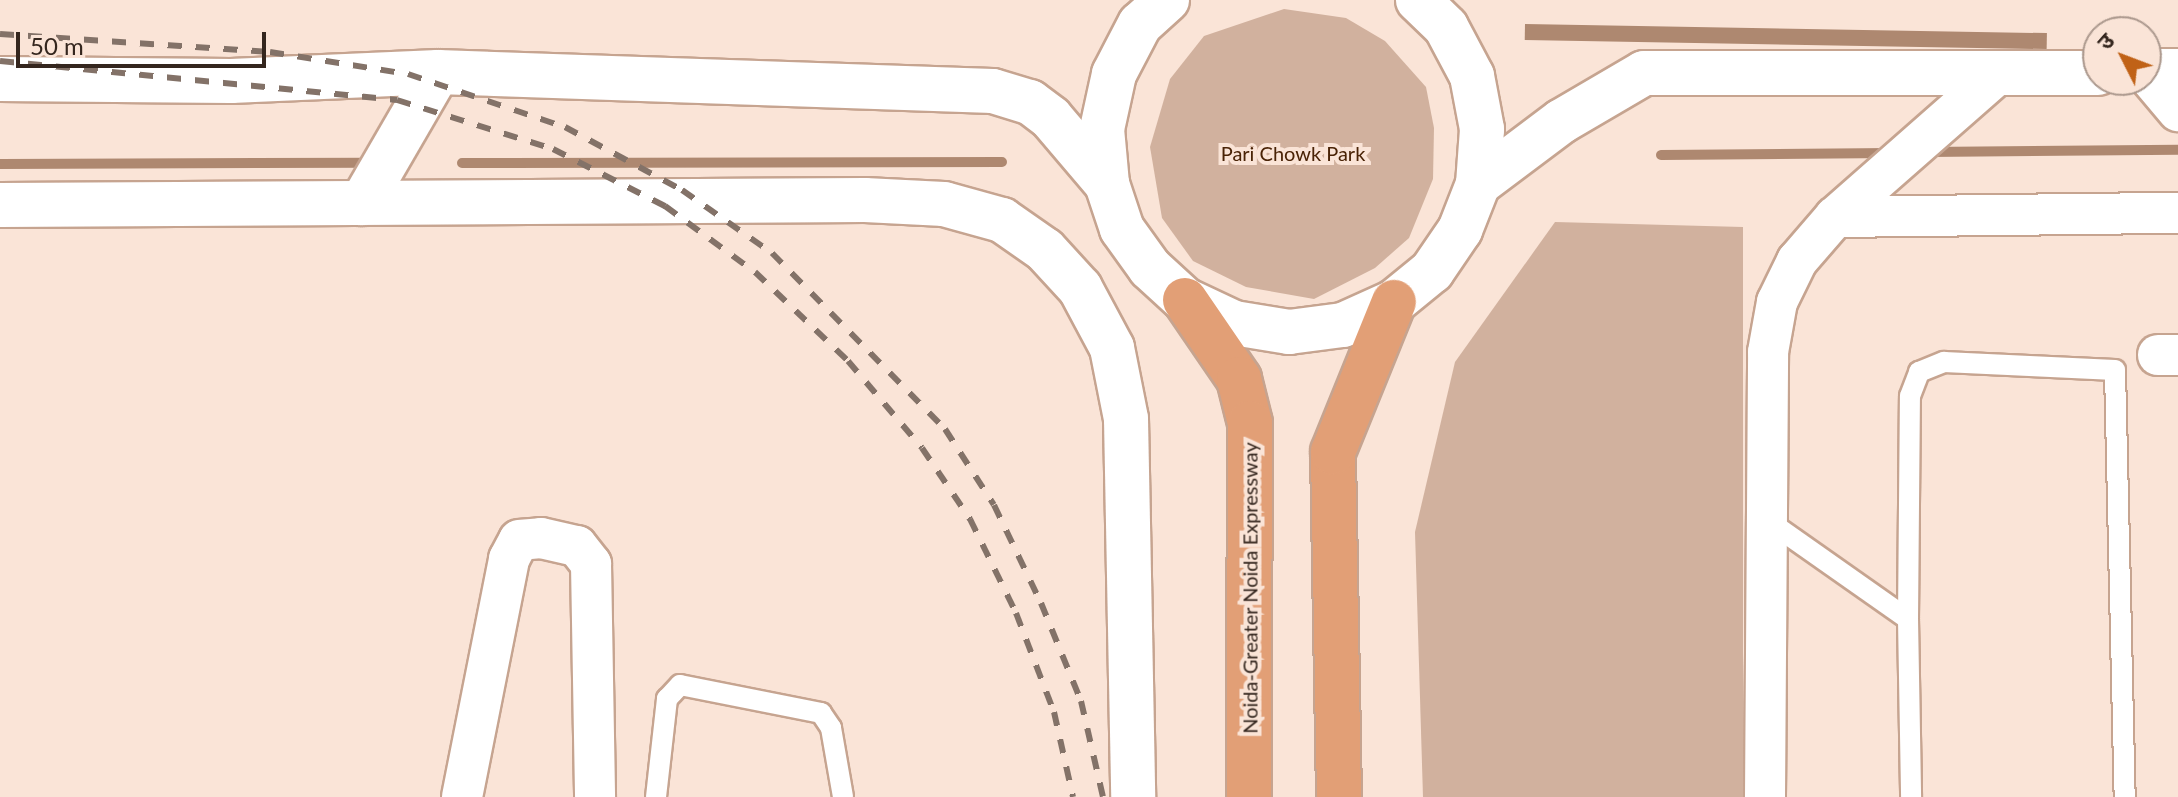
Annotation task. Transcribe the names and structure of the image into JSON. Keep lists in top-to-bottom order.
{
  "streets": {
    "highway": ["Noida-Greater Noida Expressway"]
  },
  "parks": ["Pari Chowk Park"],
  "scale_bar": "50 m",
  "north": "top left"
}
